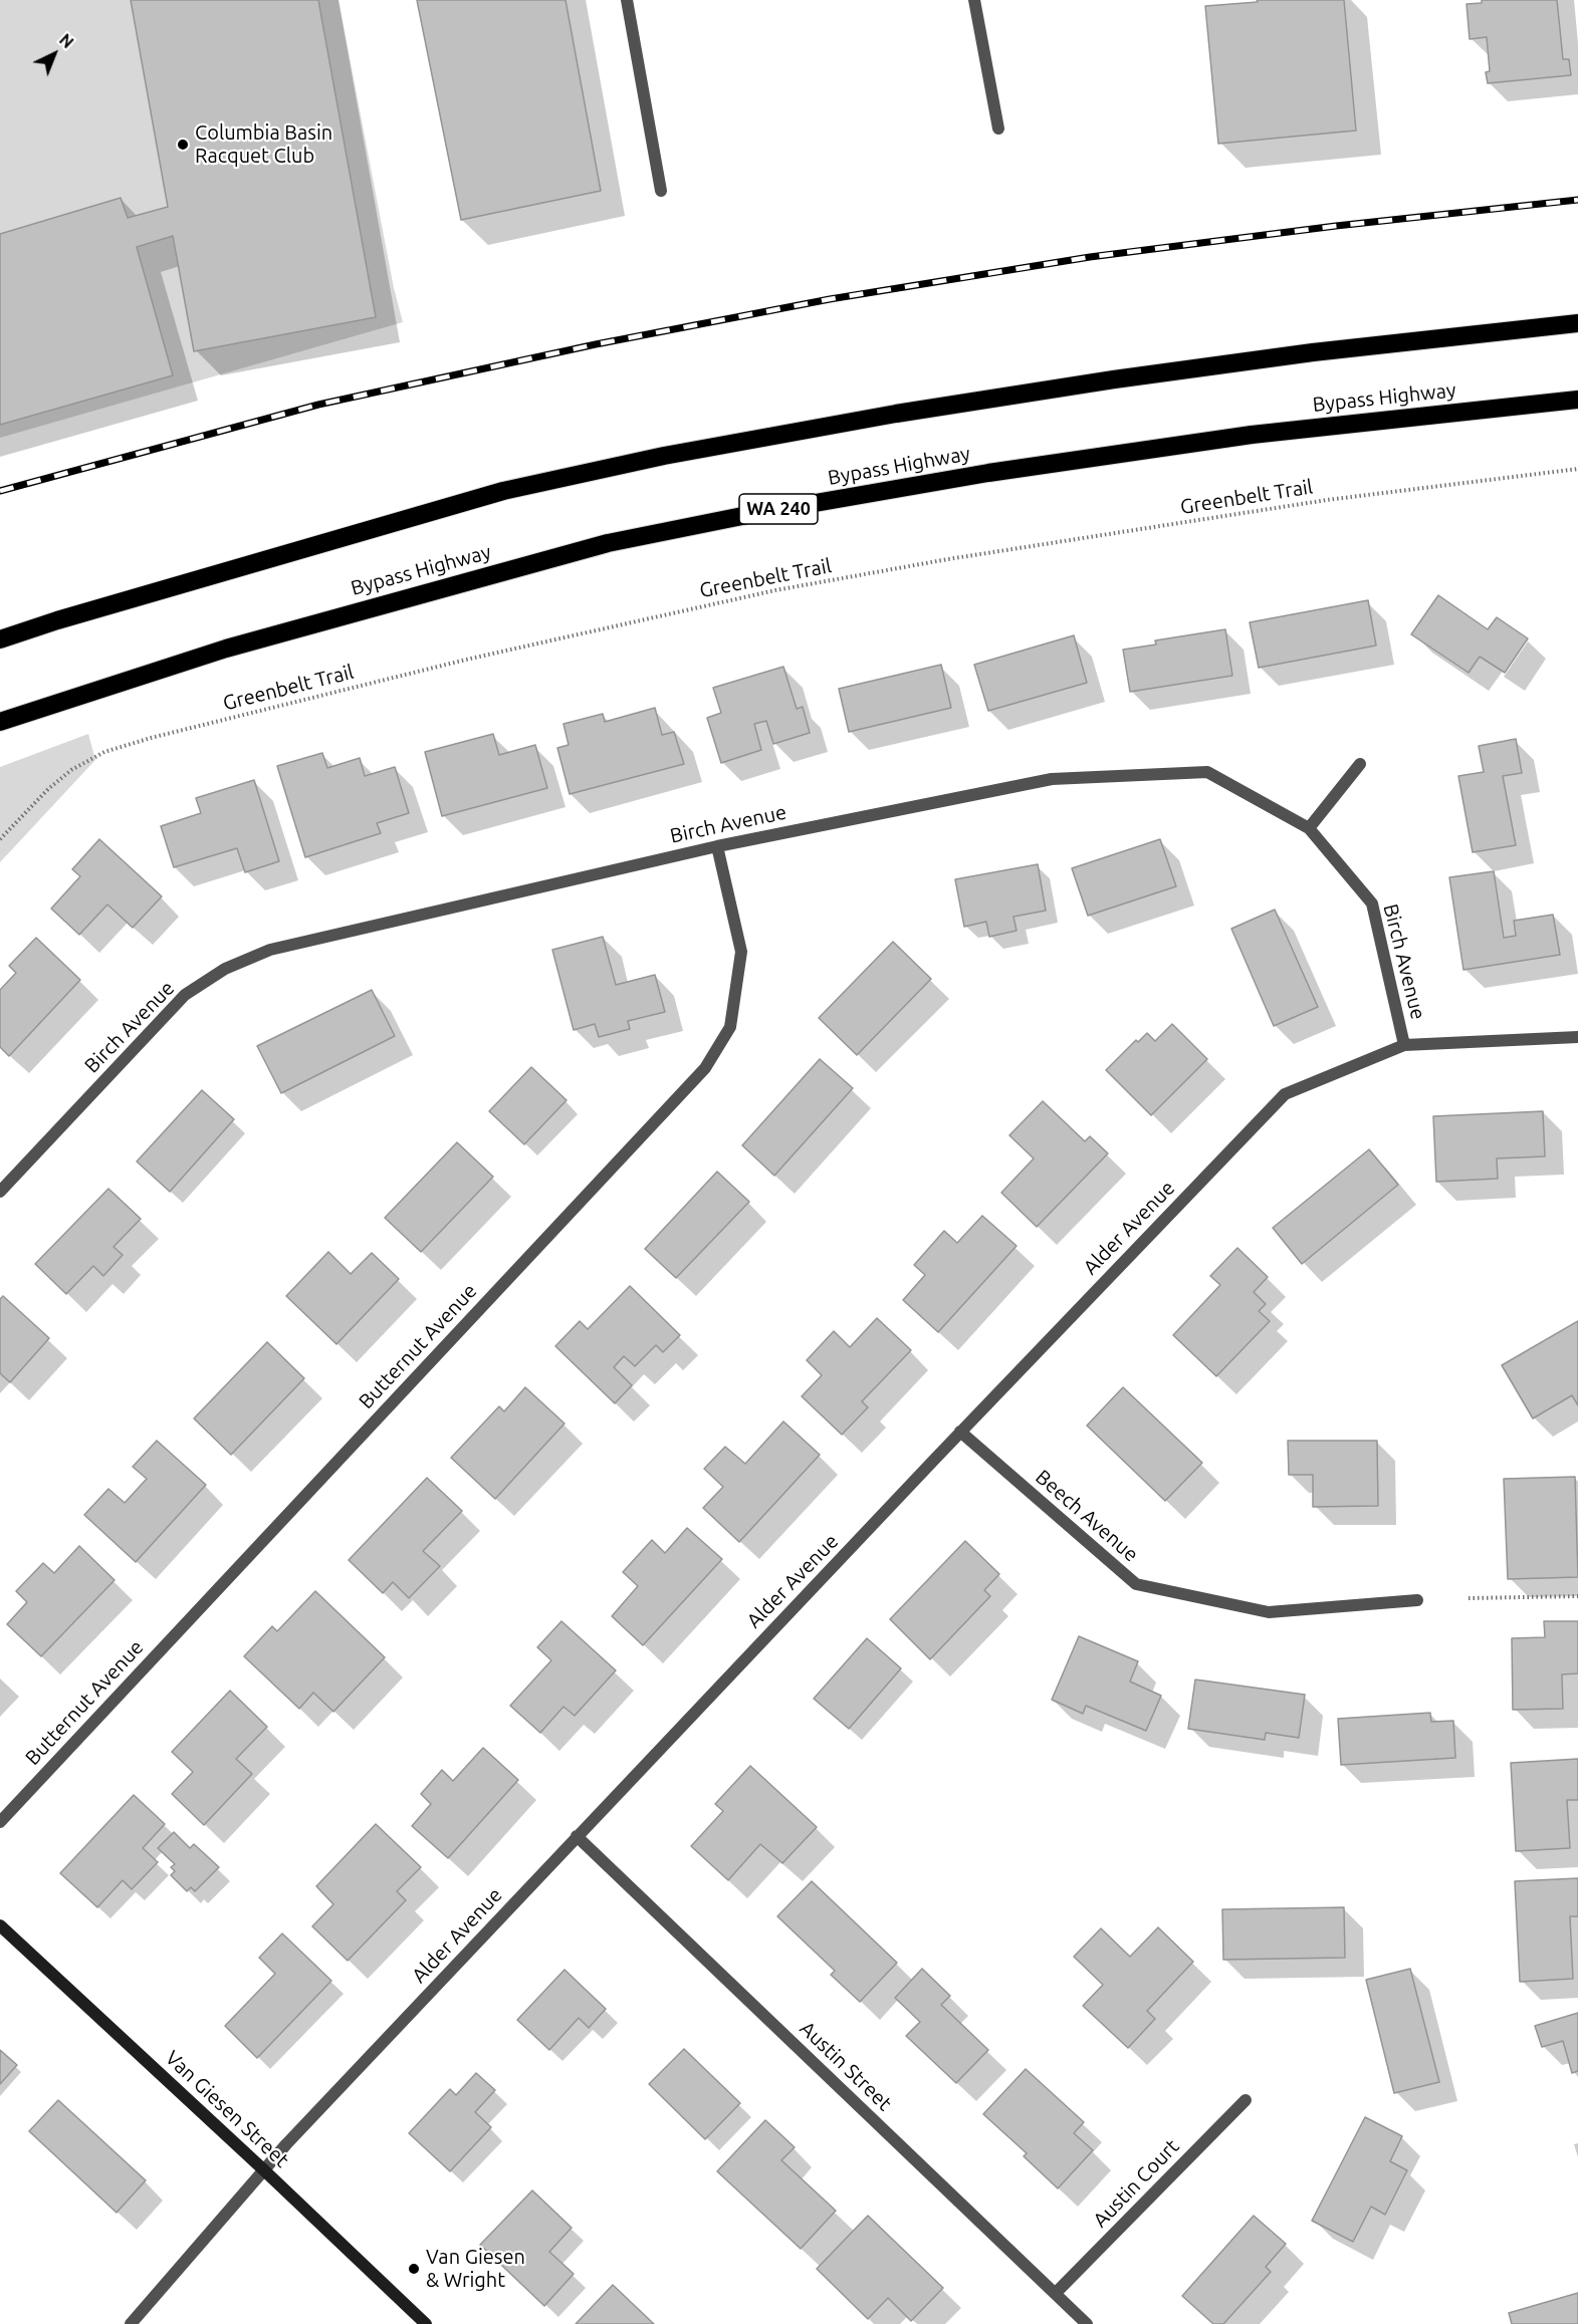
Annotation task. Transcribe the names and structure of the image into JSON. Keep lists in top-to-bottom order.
{
  "streets": {
    "highway": ["Bypass Highway", "WA 240"],
    "main road": ["Van Giesen Street"],
    "street": [
      "Birch Avenue",
      "Alder Avenue",
      "Butternut Avenue",
      "Beech Avenue",
      "Austin Street",
      "Austin Court"
    ],
    "path": ["Greenbelt Trail"]
  },
  "crossings": [
    ["Birch Avenue", "Alder Avenue"],
    ["Birch Avenue", "Butternut Avenue"],
    ["Alder Avenue", "Beech Avenue"],
    ["Alder Avenue", "Austin Street"],
    ["Alder Avenue", "Van Giesen Street"],
    ["Austin Street", "Austin Court"]
  ],
  "places": ["Columbia Basin Racquet Club", "Van Giesen & Wright"],
  "north": "top right"
}
